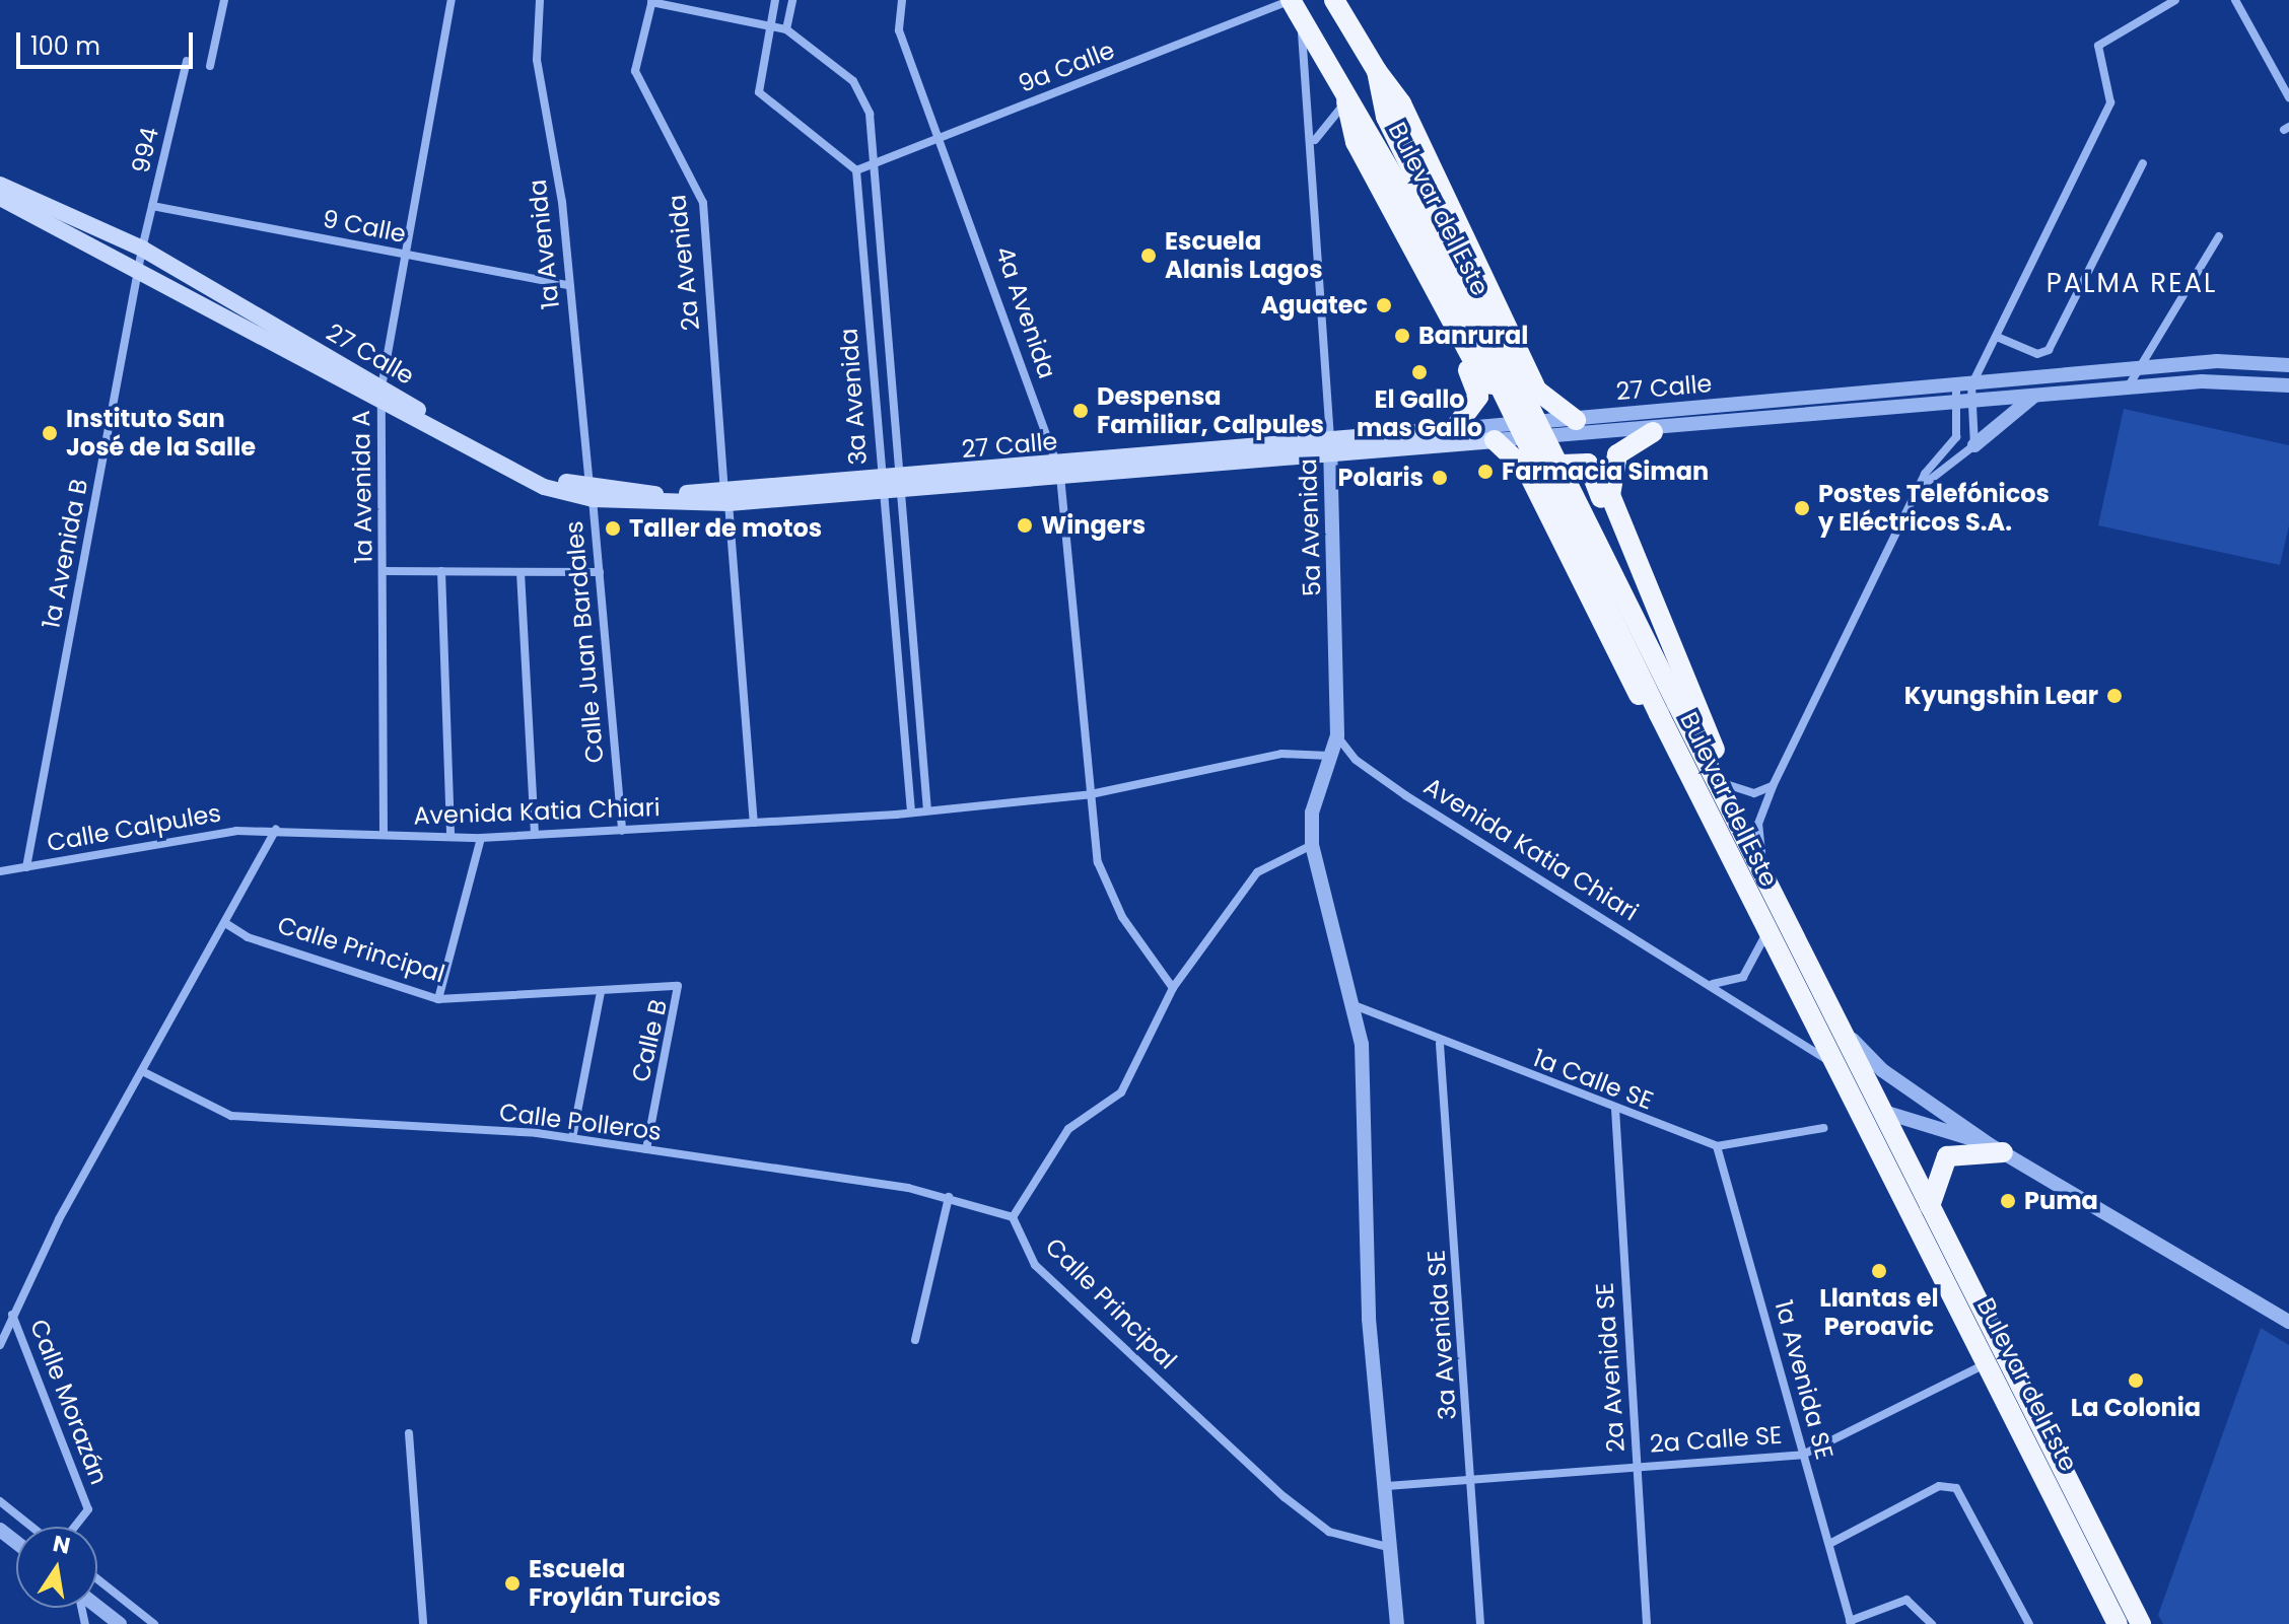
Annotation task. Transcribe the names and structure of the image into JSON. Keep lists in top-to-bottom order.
{
  "streets": {
    "highway": ["Bulevar del Este"],
    "main road": ["27 Calle"],
    "street": [
      "9a Calle",
      "994",
      "9 Calle",
      "1a Avenida",
      "2a Avenida",
      "4a Avenida",
      "3a Avenida",
      "1a Avenida A",
      "5a Avenida",
      "1a Avenida B",
      "Calle Juan Bardales",
      "Avenida Katia Chiari",
      "Calle Calpules",
      "Calle Principal",
      "Calle B",
      "1a Calle SE",
      "Calle Polleros",
      "3a Avenida SE",
      "2a Avenida SE",
      "1a Avenida SE",
      "Calle Morazán",
      "2a Calle SE"
    ]
  },
  "crossings": [
    ["9a Calle", "Bulevar del Este"],
    ["9a Calle", "4a Avenida"],
    ["9a Calle", "3a Avenida"],
    ["994", "9 Calle"],
    ["994", "27 Calle"],
    ["994", "1a Avenida B"],
    ["Bulevar del Este", "5a Avenida"],
    ["Bulevar del Este", "Avenida Katia Chiari"],
    ["Bulevar del Este", "2a Calle SE"],
    ["9 Calle", "1a Avenida"],
    ["9 Calle", "1a Avenida A"],
    ["1a Avenida", "27 Calle"],
    ["1a Avenida", "Calle Juan Bardales"],
    ["2a Avenida", "27 Calle"],
    ["2a Avenida", "3a Avenida"],
    ["2a Avenida", "Avenida Katia Chiari"],
    ["4a Avenida", "27 Calle"],
    ["4a Avenida", "Avenida Katia Chiari"],
    ["27 Calle", "3a Avenida"],
    ["27 Calle", "1a Avenida A"],
    ["27 Calle", "5a Avenida"],
    ["27 Calle", "1a Avenida B"],
    ["27 Calle", "Calle Juan Bardales"],
    ["3a Avenida", "Avenida Katia Chiari"],
    ["1a Avenida A", "Avenida Katia Chiari"],
    ["5a Avenida", "Avenida Katia Chiari"],
    ["1a Avenida B", "Calle Calpules"],
    ["Calle Juan Bardales", "Avenida Katia Chiari"],
    ["Avenida Katia Chiari", "Calle Calpules"],
    ["Calle Principal", "Calle B"],
    ["Calle Principal", "Calle Polleros"],
    ["Calle B", "Calle Polleros"],
    ["1a Calle SE", "3a Avenida SE"],
    ["1a Calle SE", "2a Avenida SE"],
    ["1a Calle SE", "1a Avenida SE"],
    ["3a Avenida SE", "2a Calle SE"],
    ["2a Avenida SE", "2a Calle SE"],
    ["1a Avenida SE", "2a Calle SE"]
  ],
  "districts": ["PALMA REAL"],
  "places": [
    "Escuela Alanis Lagos",
    "Aguatec",
    "Banrural",
    "El Gallo mas Gallo",
    "Despensa Familiar, Calpules",
    "Instituto San José de la Salle",
    "Farmacia Siman",
    "Polaris",
    "Postes Telefónicos y Eléctricos S.A.",
    "Wingers",
    "Taller de motos",
    "Kyungshin Lear",
    "Puma",
    "Llantas el Peroavic",
    "La Colonia",
    "Escuela Froylán Turcios"
  ],
  "scale_bar": "100 m",
  "north": "top"
}
